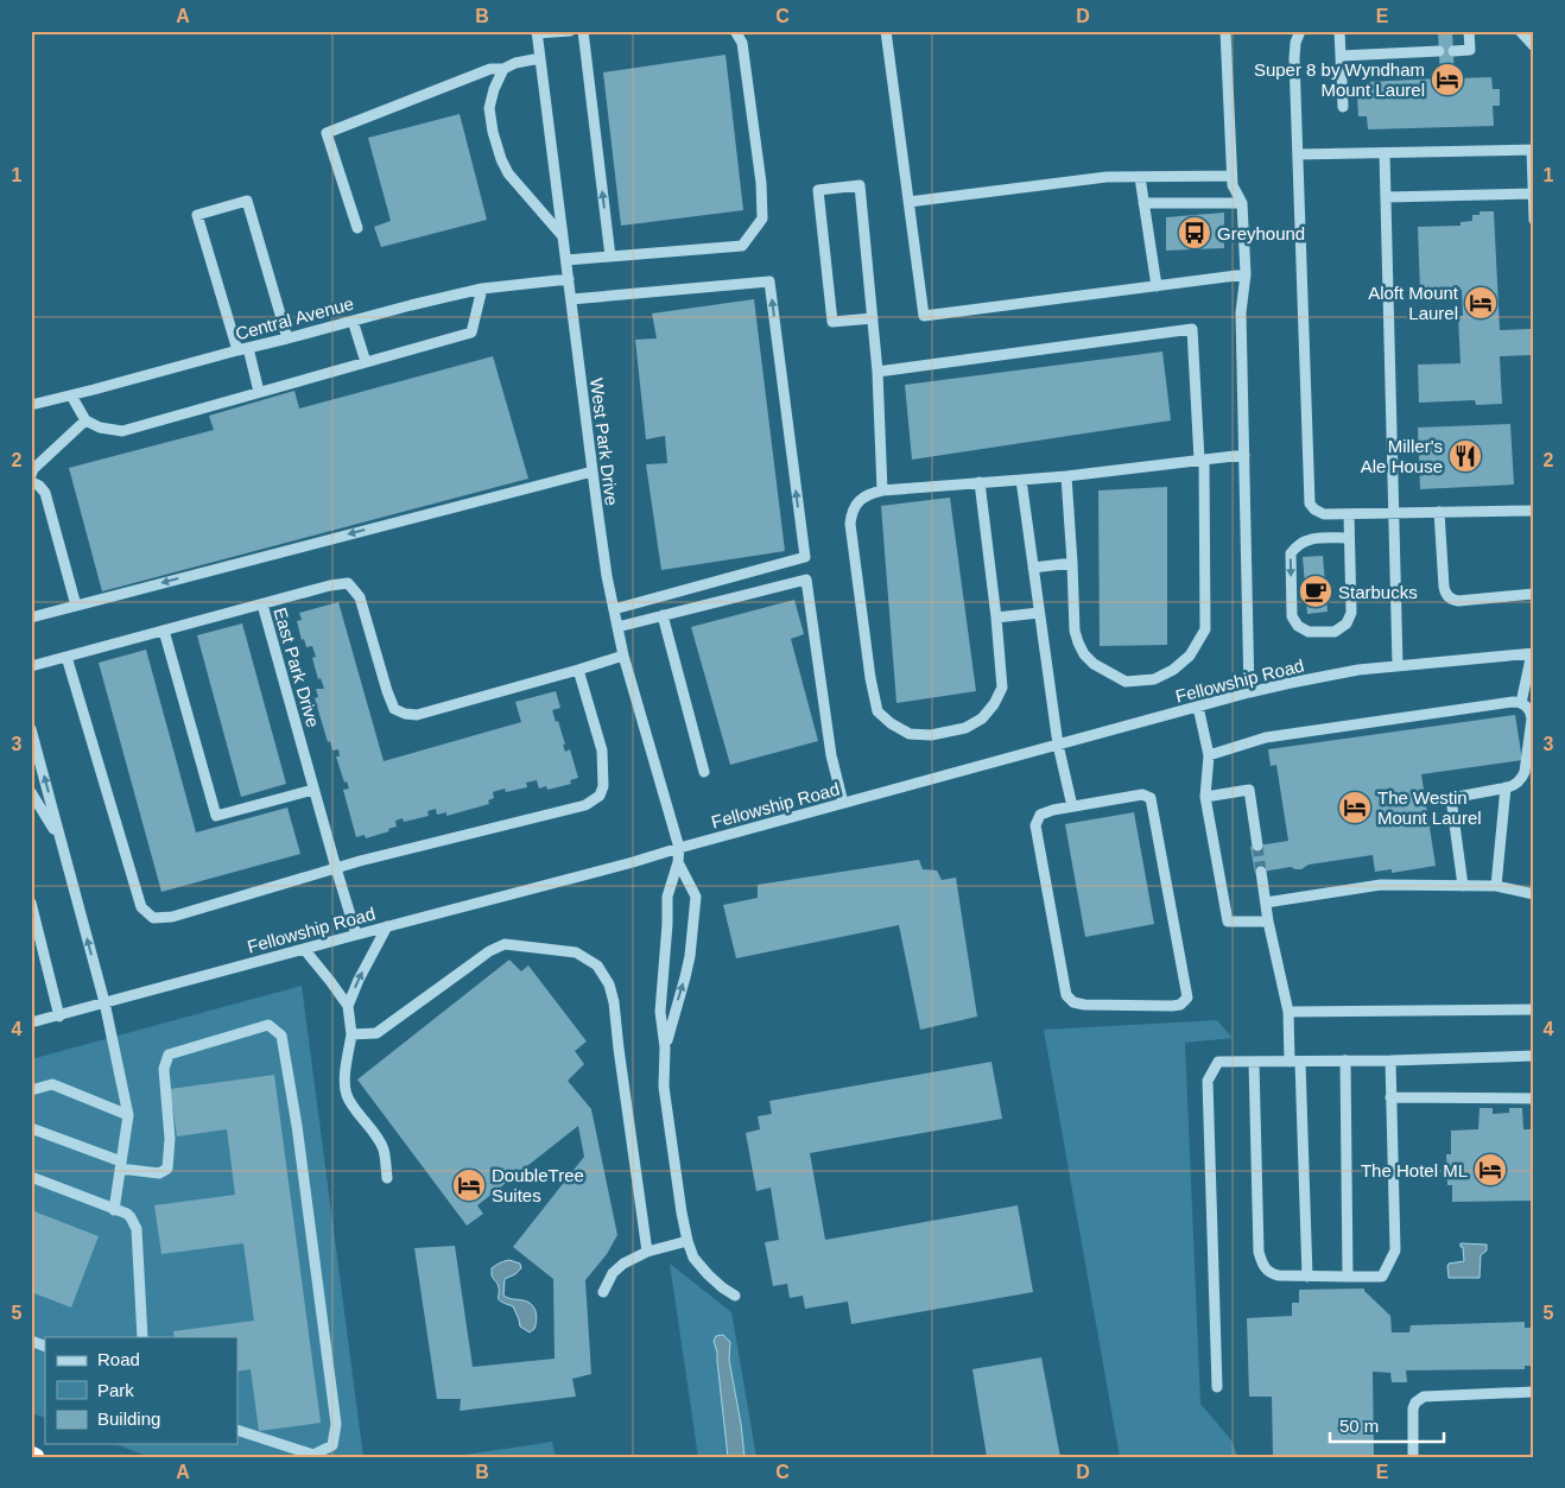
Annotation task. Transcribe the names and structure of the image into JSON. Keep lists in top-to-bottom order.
{
  "streets": {
    "street": [
      "Central Avenue",
      "West Park Drive",
      "East Park Drive",
      "Fellowship Road"
    ]
  },
  "crossings": [
    ["Central Avenue", "West Park Drive"],
    ["West Park Drive", "Fellowship Road"],
    ["East Park Drive", "Fellowship Road"]
  ],
  "places": {
    "hotel": [
      "Super 8 by Wyndham Mount Laurel",
      "Aloft Mount Laurel",
      "The Westin Mount Laurel",
      "The Hotel ML",
      "DoubleTree Suites"
    ],
    "bus stop": ["Greyhound"],
    "restaurant": ["Miller's Ale House"],
    "cafe": ["Starbucks"]
  },
  "legend": ["Road", "Park", "Building"],
  "scale_bar": "50 m",
  "grid": {
    "columns": [
      "A",
      "B",
      "C",
      "D",
      "E"
    ],
    "rows": [
      "1",
      "2",
      "3",
      "4",
      "5"
    ]
  }
}
